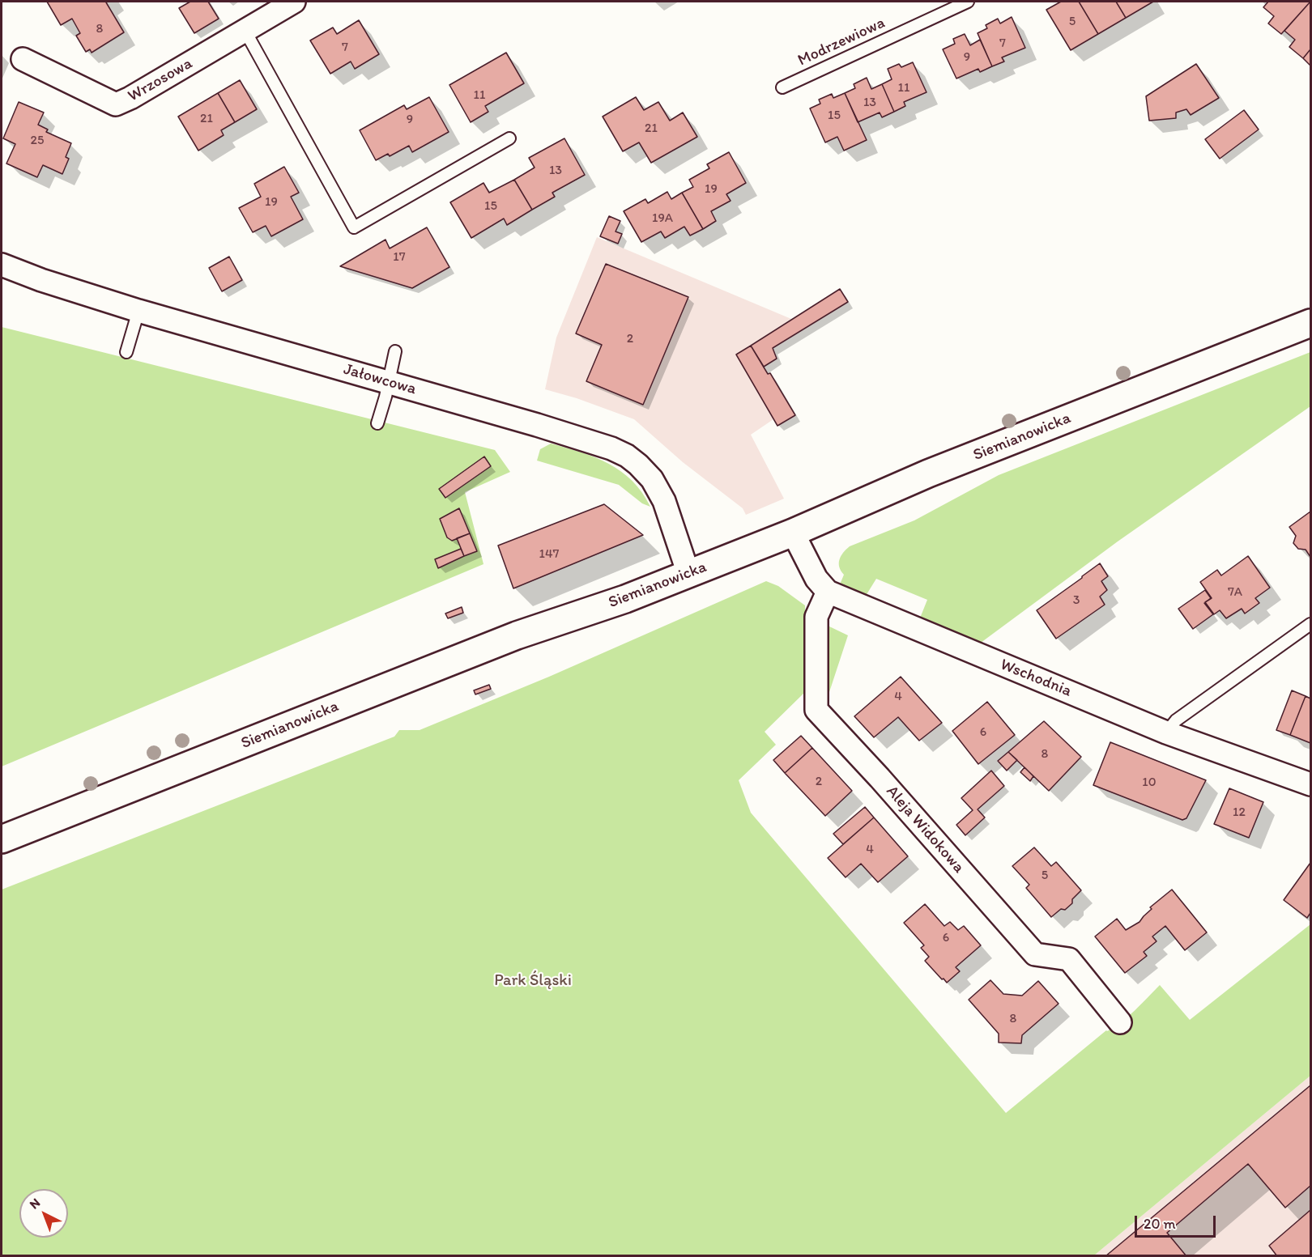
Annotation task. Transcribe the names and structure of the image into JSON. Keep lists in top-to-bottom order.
{
  "streets": {
    "street": [
      "Wrzosowa",
      "Jałowcowa",
      "Siemianowicka",
      "Wschodnia",
      "Aleja Widokowa"
    ],
    "lane": ["Modrzewiowa"]
  },
  "crossings": [
    ["Jałowcowa", "Siemianowicka"],
    ["Wschodnia", "Aleja Widokowa"]
  ],
  "parks": ["Park Śląski"],
  "house_numbers": [
    "5",
    "8",
    "7",
    "7",
    "9",
    "11",
    "11",
    "13",
    "15",
    "21",
    "9",
    "21",
    "25",
    "13",
    "19",
    "19",
    "15",
    "19A",
    "17",
    "2",
    "147",
    "7A",
    "3",
    "4",
    "6",
    "8",
    "2",
    "10",
    "12",
    "4",
    "5",
    "6",
    "8"
  ],
  "scale_bar": "20 m",
  "north": "top left"
}
